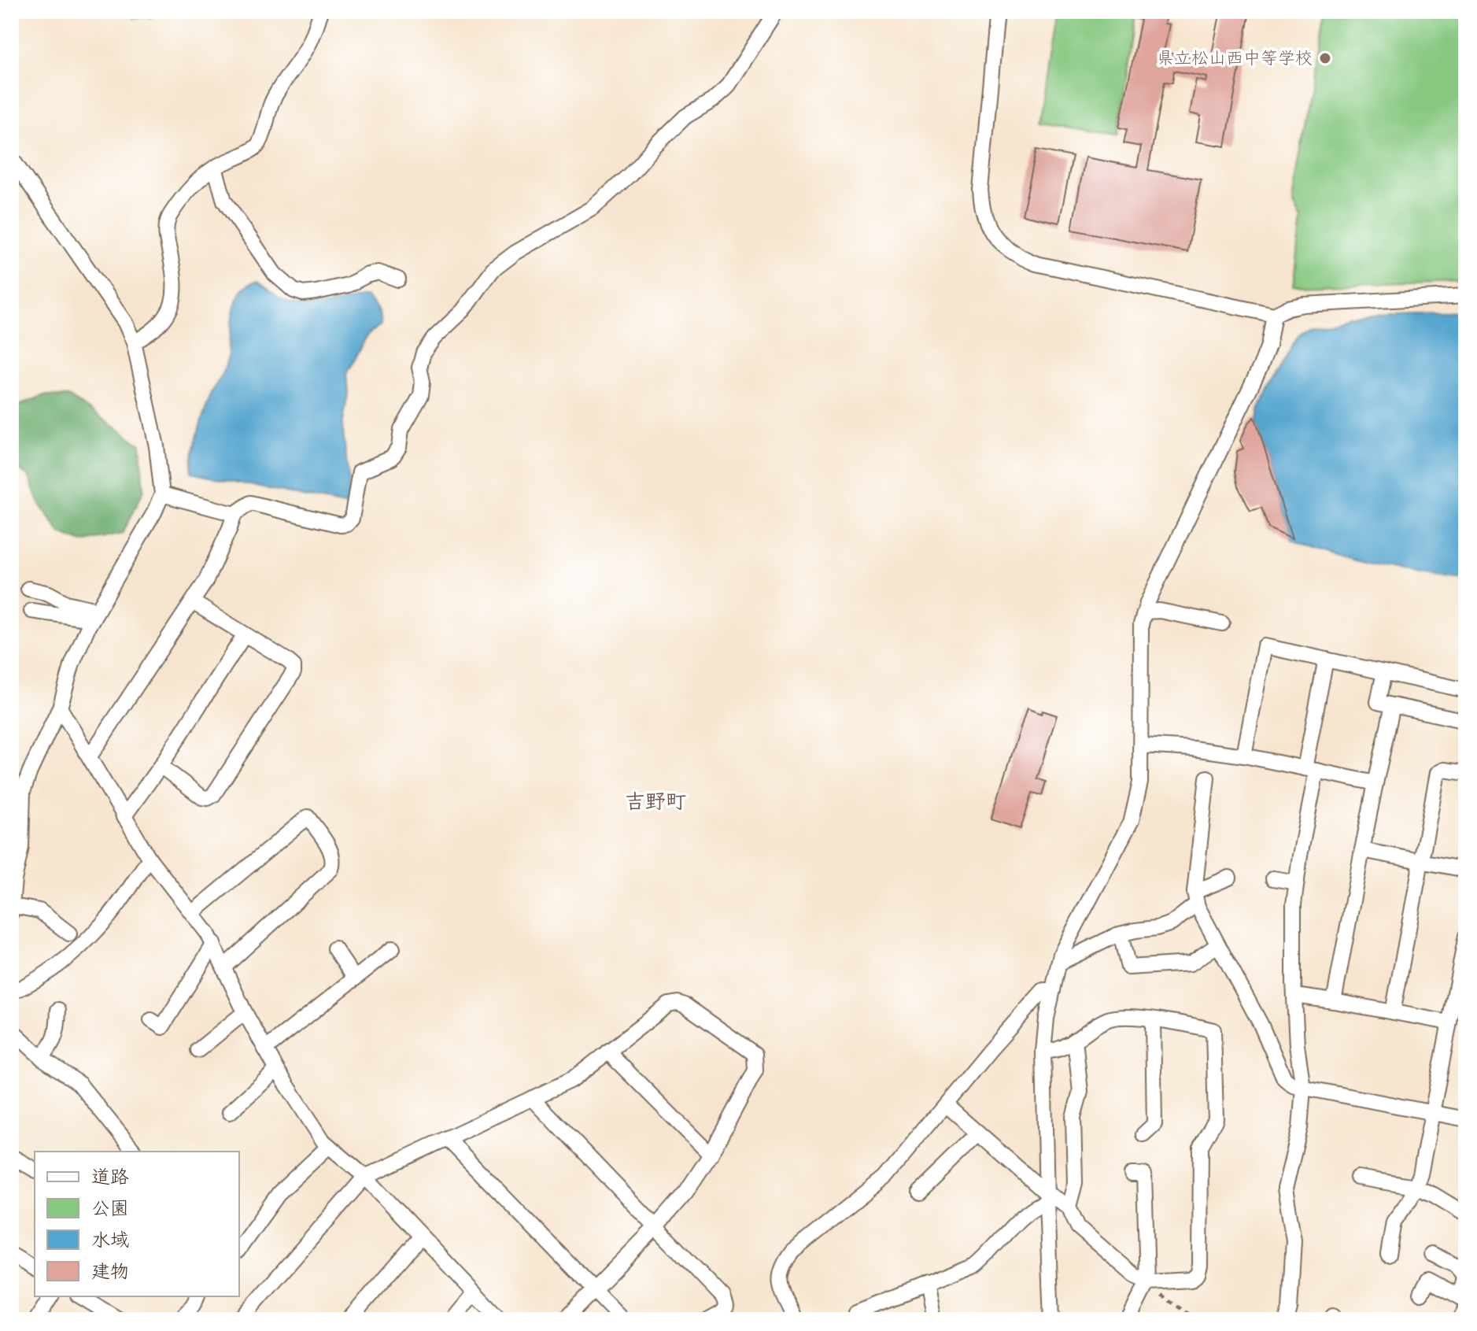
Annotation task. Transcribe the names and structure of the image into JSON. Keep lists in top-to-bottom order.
{
  "districts": ["吉野町"],
  "places": ["県立松山西中等学校"],
  "legend": [
    "道路",
    "公園",
    "水域",
    "建物"
  ]
}
